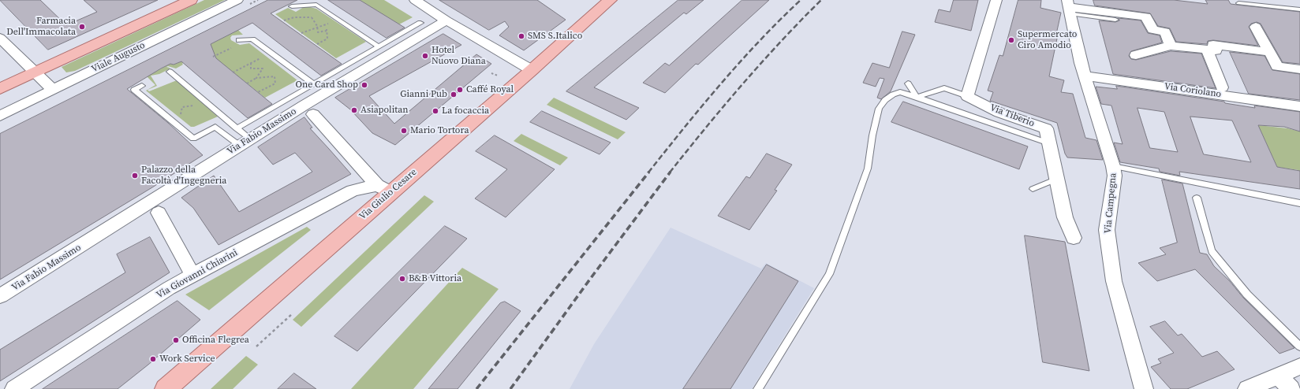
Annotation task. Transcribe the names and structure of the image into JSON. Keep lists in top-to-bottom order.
{
  "streets": {
    "main road": ["Via Giulio Cesare"],
    "street": [
      "Viale Augusto",
      "Via Coriolano",
      "Via Tiberio",
      "Via Fabio Massimo",
      "Via Campegna",
      "Via Giovanni Chiarini"
    ]
  },
  "crossings": [
    ["Via Coriolano", "Via Campegna"],
    ["Via Giulio Cesare", "Via Giovanni Chiarini"]
  ],
  "places": [
    "Farmacia Dell'Immacolata",
    "SMS S.Italico",
    "Supermercato Ciro Amodio",
    "Hotel Nuovo Diana",
    "One Card Shop",
    "Caffé Royal",
    "Gianni Pub",
    "Asiapolitan",
    "La focaccia",
    "Mario Tortora",
    "Palazzo della Facoltà d'Ingegneria",
    "B&B Vittoria",
    "Officina Flegrea",
    "Work Service"
  ]
}
